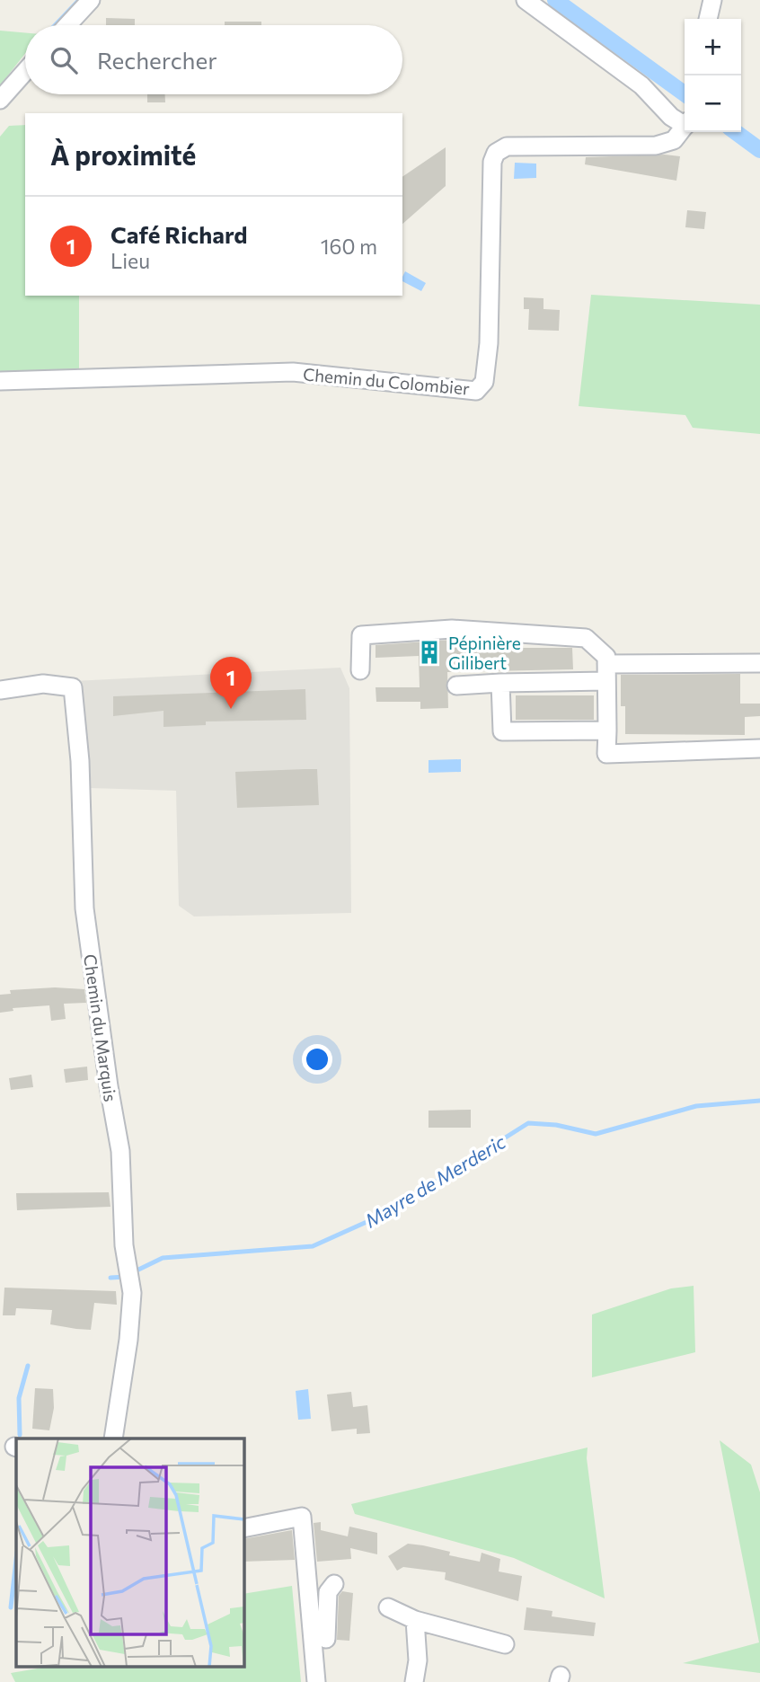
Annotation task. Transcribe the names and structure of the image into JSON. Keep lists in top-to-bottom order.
{
  "streets": {
    "street": ["Chemin du Colombier", "Chemin du Marquis"]
  },
  "water": ["Mayre de Merderic"],
  "places": {
    "building": ["Pépinière Gilibert"]
  },
  "page": {
    "map_buttons": ["+", "−"],
    "search": "Rechercher",
    "heading": "À proximité",
    "list": [
      {
        "mark": "1",
        "name": "Café Richard",
        "note": "Lieu",
        "value": "160 m"
      }
    ],
    "pins": "1"
  }
}
